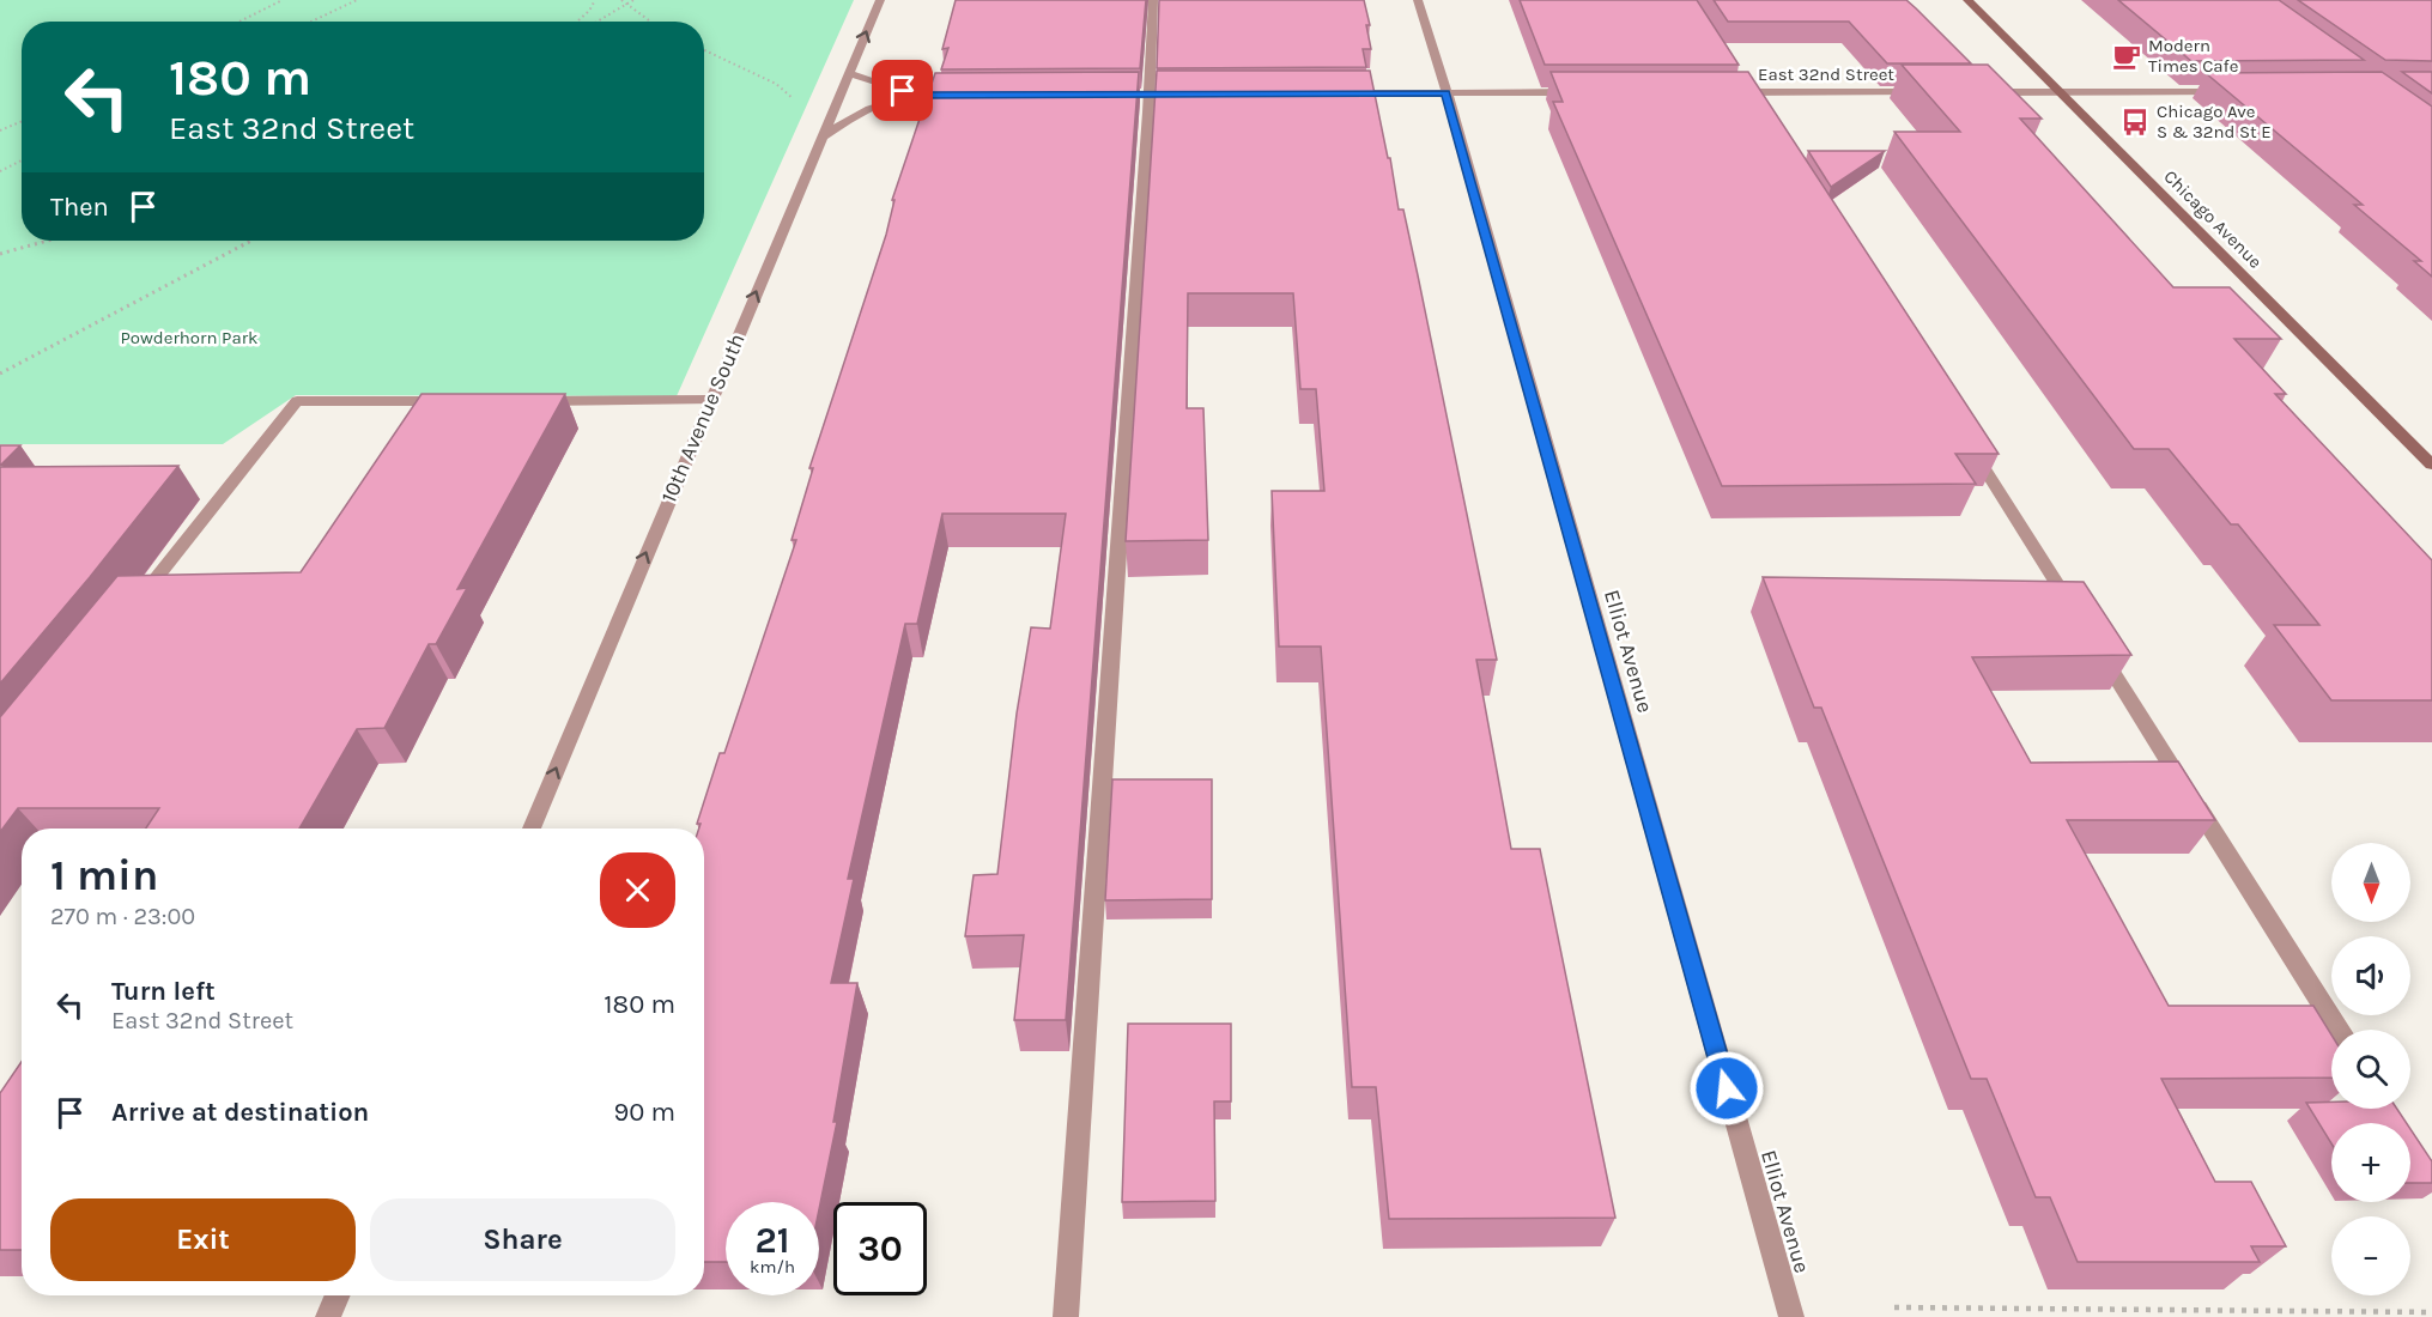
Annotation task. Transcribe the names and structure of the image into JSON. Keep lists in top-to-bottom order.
{
  "streets": {
    "street": [
      "East 32nd Street",
      "Chicago Avenue",
      "10th Avenue South",
      "Elliot Avenue"
    ]
  },
  "one_way": ["10th Avenue South"],
  "parks": ["Powderhorn Park"],
  "places": {
    "cafe": ["Modern Times Cafe"],
    "bus stop": ["Chicago Ave S & 32nd St E"]
  },
  "north": "bottom",
  "page": {
    "turn": ["180 m", "East 32nd Street"],
    "then": "Then",
    "heading": ["1 min", "270 m · 23:00"],
    "map_buttons": ["+", "−"],
    "list": [
      {
        "name": "Turn left",
        "note": "East 32nd Street",
        "value": "180 m"
      },
      {
        "name": "Arrive at destination",
        "value": "90 m"
      }
    ],
    "buttons": ["Exit", "Share"],
    "speed": "21 km/h",
    "limit": "30"
  }
}
